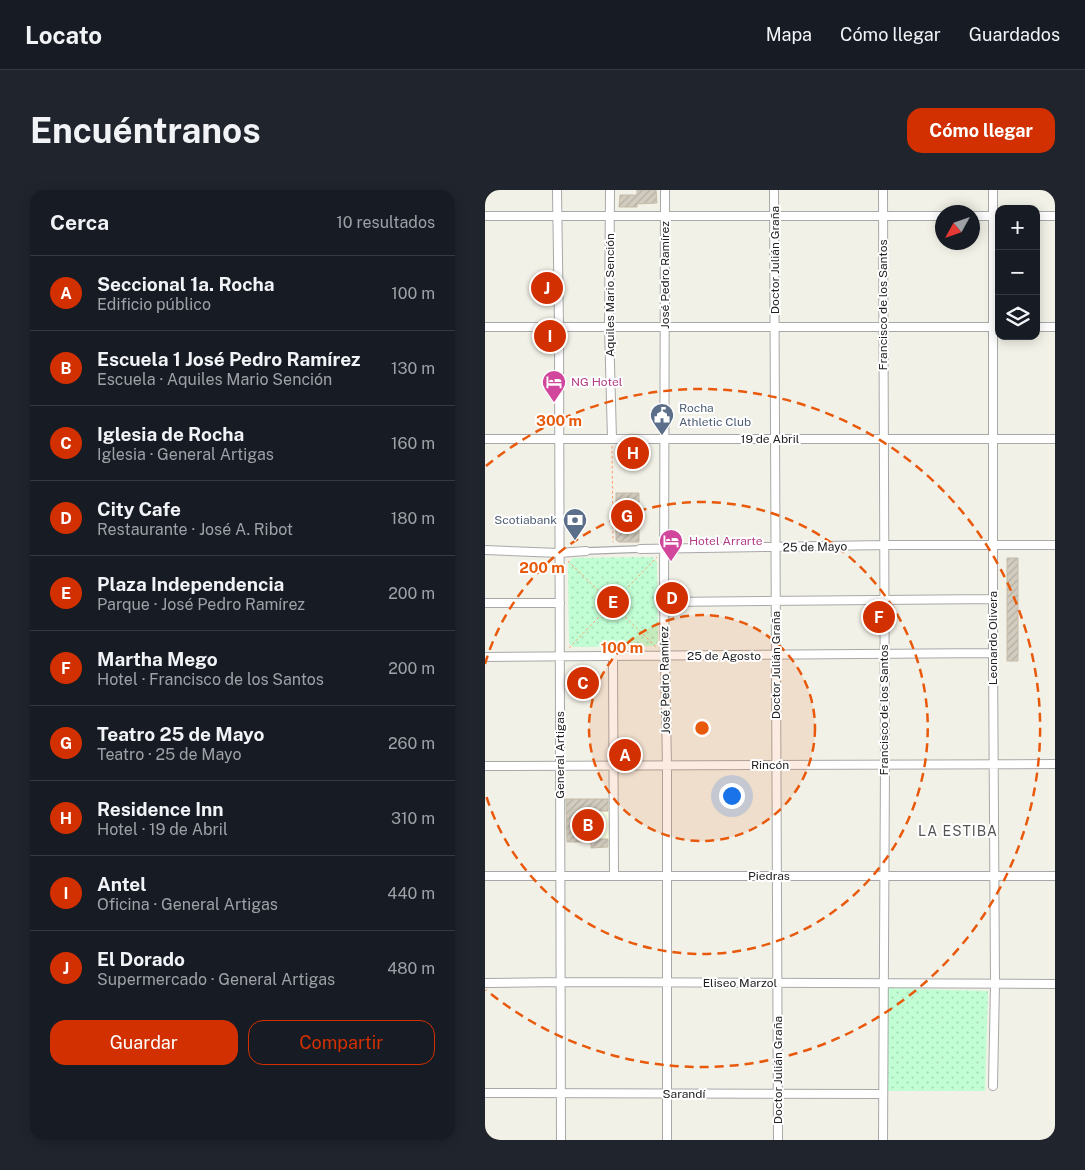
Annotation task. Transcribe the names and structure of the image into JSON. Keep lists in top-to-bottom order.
{
  "streets": {
    "street": [
      "Doctor Julián Graña",
      "José Pedro Ramírez",
      "Aquiles Mario Sención",
      "Francisco de los Santos",
      "19 de Abril",
      "25 de Mayo",
      "Leonardo Olivera",
      "25 de Agosto",
      "General Artigas",
      "Rincón",
      "Piedras",
      "Eliseo Marzol",
      "Sarandí"
    ]
  },
  "crossings": [
    ["Doctor Julián Graña", "19 de Abril"],
    ["Doctor Julián Graña", "25 de Mayo"],
    ["Doctor Julián Graña", "25 de Agosto"],
    ["Doctor Julián Graña", "Rincón"],
    ["Doctor Julián Graña", "Piedras"],
    ["Doctor Julián Graña", "Eliseo Marzol"],
    ["Doctor Julián Graña", "Sarandí"],
    ["José Pedro Ramírez", "19 de Abril"],
    ["José Pedro Ramírez", "25 de Mayo"],
    ["José Pedro Ramírez", "25 de Agosto"],
    ["José Pedro Ramírez", "Rincón"],
    ["José Pedro Ramírez", "Piedras"],
    ["José Pedro Ramírez", "Eliseo Marzol"],
    ["José Pedro Ramírez", "Sarandí"],
    ["Aquiles Mario Sención", "19 de Abril"],
    ["Francisco de los Santos", "19 de Abril"],
    ["Francisco de los Santos", "25 de Mayo"],
    ["Francisco de los Santos", "25 de Agosto"],
    ["Francisco de los Santos", "Rincón"],
    ["Francisco de los Santos", "Piedras"],
    ["Francisco de los Santos", "Eliseo Marzol"],
    ["Francisco de los Santos", "Sarandí"],
    ["19 de Abril", "Leonardo Olivera"],
    ["19 de Abril", "General Artigas"],
    ["25 de Mayo", "Leonardo Olivera"],
    ["25 de Mayo", "General Artigas"],
    ["Leonardo Olivera", "25 de Agosto"],
    ["Leonardo Olivera", "Rincón"],
    ["Leonardo Olivera", "Piedras"],
    ["Leonardo Olivera", "Eliseo Marzol"],
    ["25 de Agosto", "General Artigas"],
    ["General Artigas", "Rincón"],
    ["General Artigas", "Piedras"],
    ["General Artigas", "Eliseo Marzol"],
    ["General Artigas", "Sarandí"]
  ],
  "districts": ["LA ESTIBA"],
  "places": {
    "hotel": ["NG Hotel", "Hotel Arrarte"],
    "public building": ["Rocha Athletic Club"],
    "bank": ["Scotiabank"]
  },
  "north": "bottom left",
  "page": {
    "header": "Locato",
    "nav": ["Mapa", "Cómo llegar", "Guardados"],
    "buttons": [
      "Cómo llegar",
      ["Guardar", "Compartir"]
    ],
    "title": "Encuéntranos",
    "heading": ["Cerca", "10 resultados"],
    "map_buttons": ["+", "−"],
    "list": [
      {
        "mark": "A",
        "name": "Seccional 1a. Rocha",
        "note": "Edificio público",
        "value": "100 m"
      },
      {
        "mark": "B",
        "name": "Escuela 1 José Pedro Ramírez",
        "note": "Escuela · Aquiles Mario Sención",
        "value": "130 m"
      },
      {
        "mark": "C",
        "name": "Iglesia de Rocha",
        "note": "Iglesia · General Artigas",
        "value": "160 m"
      },
      {
        "mark": "D",
        "name": "City Cafe",
        "note": "Restaurante · José A. Ribot",
        "value": "180 m"
      },
      {
        "mark": "E",
        "name": "Plaza Independencia",
        "note": "Parque · José Pedro Ramírez",
        "value": "200 m"
      },
      {
        "mark": "F",
        "name": "Martha Mego",
        "note": "Hotel · Francisco de los Santos",
        "value": "200 m"
      },
      {
        "mark": "G",
        "name": "Teatro 25 de Mayo",
        "note": "Teatro · 25 de Mayo",
        "value": "260 m"
      },
      {
        "mark": "H",
        "name": "Residence Inn",
        "note": "Hotel · 19 de Abril",
        "value": "310 m"
      },
      {
        "mark": "I",
        "name": "Antel",
        "note": "Oficina · General Artigas",
        "value": "440 m"
      },
      {
        "mark": "J",
        "name": "El Dorado",
        "note": "Supermercado · General Artigas",
        "value": "480 m"
      }
    ],
    "pins": [
      "J",
      "I",
      "H",
      "G",
      "D",
      "E",
      "F",
      "C",
      "A",
      "B"
    ]
  },
  "rings": ["300 m", "200 m", "100 m"]
}
